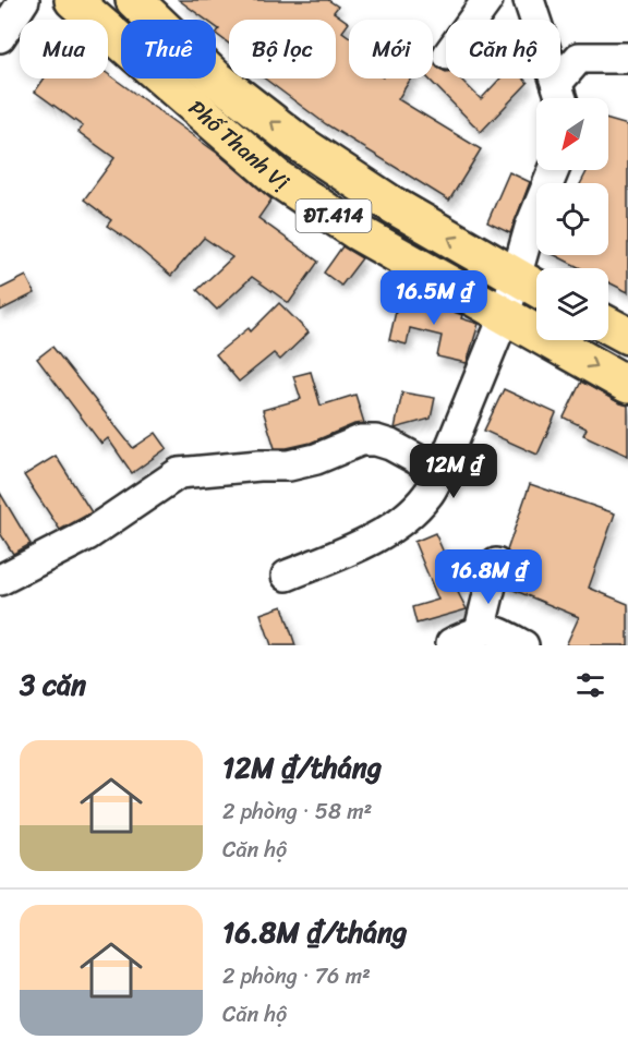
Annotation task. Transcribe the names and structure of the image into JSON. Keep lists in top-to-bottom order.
{
  "streets": {
    "main road": ["Phố Thanh Vị", "ĐT.414"]
  },
  "north": "bottom left",
  "page": {
    "chip": [
      "Mua",
      "Thuê",
      "Bộ lọc",
      "Mới",
      "Căn hộ"
    ],
    "price": ["16.5M ₫", "12M ₫", "16.8M ₫"],
    "heading": "3 căn",
    "list": [
      {
        "name": "12M ₫/tháng",
        "note": "2 phòng · 58 m² · Căn hộ"
      },
      {
        "name": "16.8M ₫/tháng",
        "note": "2 phòng · 76 m² · Căn hộ"
      }
    ]
  }
}
